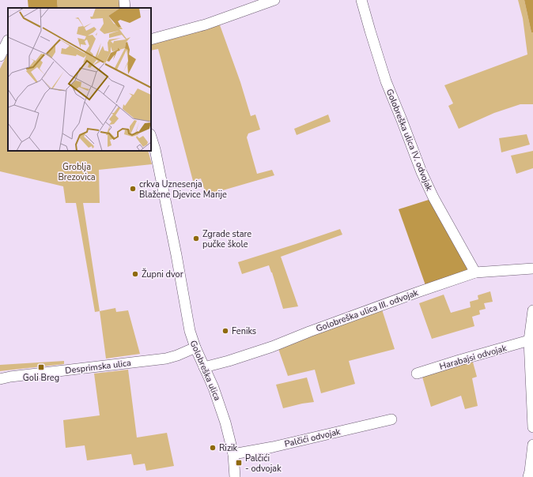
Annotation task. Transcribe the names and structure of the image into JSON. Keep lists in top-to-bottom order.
{
  "streets": {
    "street": [
      "Golobreška ulica IV. odvojak",
      "Golobreška ulica III. odvojak",
      "Harabajsi odvojak",
      "Desprimska ulica",
      "Golobreška ulica",
      "Palčići odvojak"
    ]
  },
  "crossings": [
    ["Golobreška ulica IV. odvojak", "Golobreška ulica III. odvojak"],
    ["Golobreška ulica III. odvojak", "Golobreška ulica"],
    ["Desprimska ulica", "Golobreška ulica"],
    ["Golobreška ulica", "Palčići odvojak"]
  ],
  "parks": ["Groblja Brezovica"],
  "places": {
    "other": [
      "crkva Uznesenja Blažene Djevice Marije",
      "Zgrade stare pučke škole",
      "Župni dvor",
      "Feniks",
      "Rizik"
    ],
    "transit": ["Goli Breg", "Palčići - odvojak"]
  }
}
